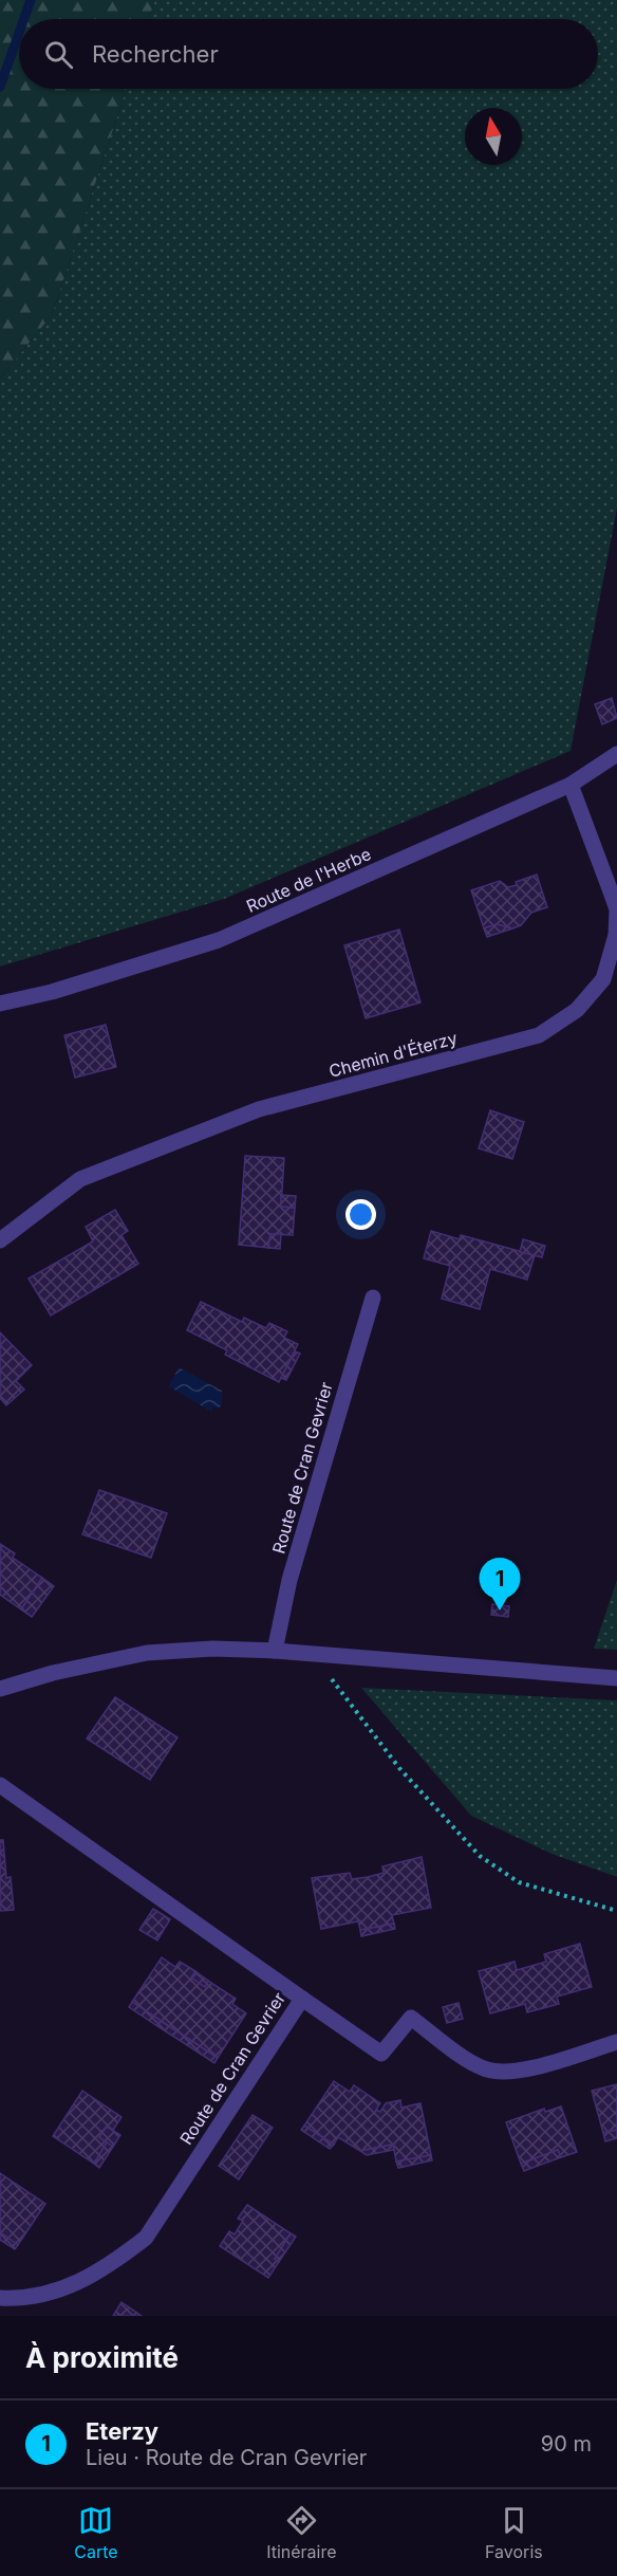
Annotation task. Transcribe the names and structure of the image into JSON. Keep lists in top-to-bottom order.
{
  "streets": {
    "street": ["Route de l'Herbe", "Chemin d'Éterzy", "Route de Cran Gevrier"]
  },
  "crossings": [
    ["Route de l'Herbe", "Chemin d'Éterzy"]
  ],
  "north": "top",
  "page": {
    "search": "Rechercher",
    "pins": "1",
    "heading": "À proximité",
    "list": [
      {
        "mark": "1",
        "name": "Eterzy",
        "note": "Lieu · Route de Cran Gevrier",
        "value": "90 m"
      }
    ],
    "nav": ["Carte", "Itinéraire", "Favoris"]
  }
}
